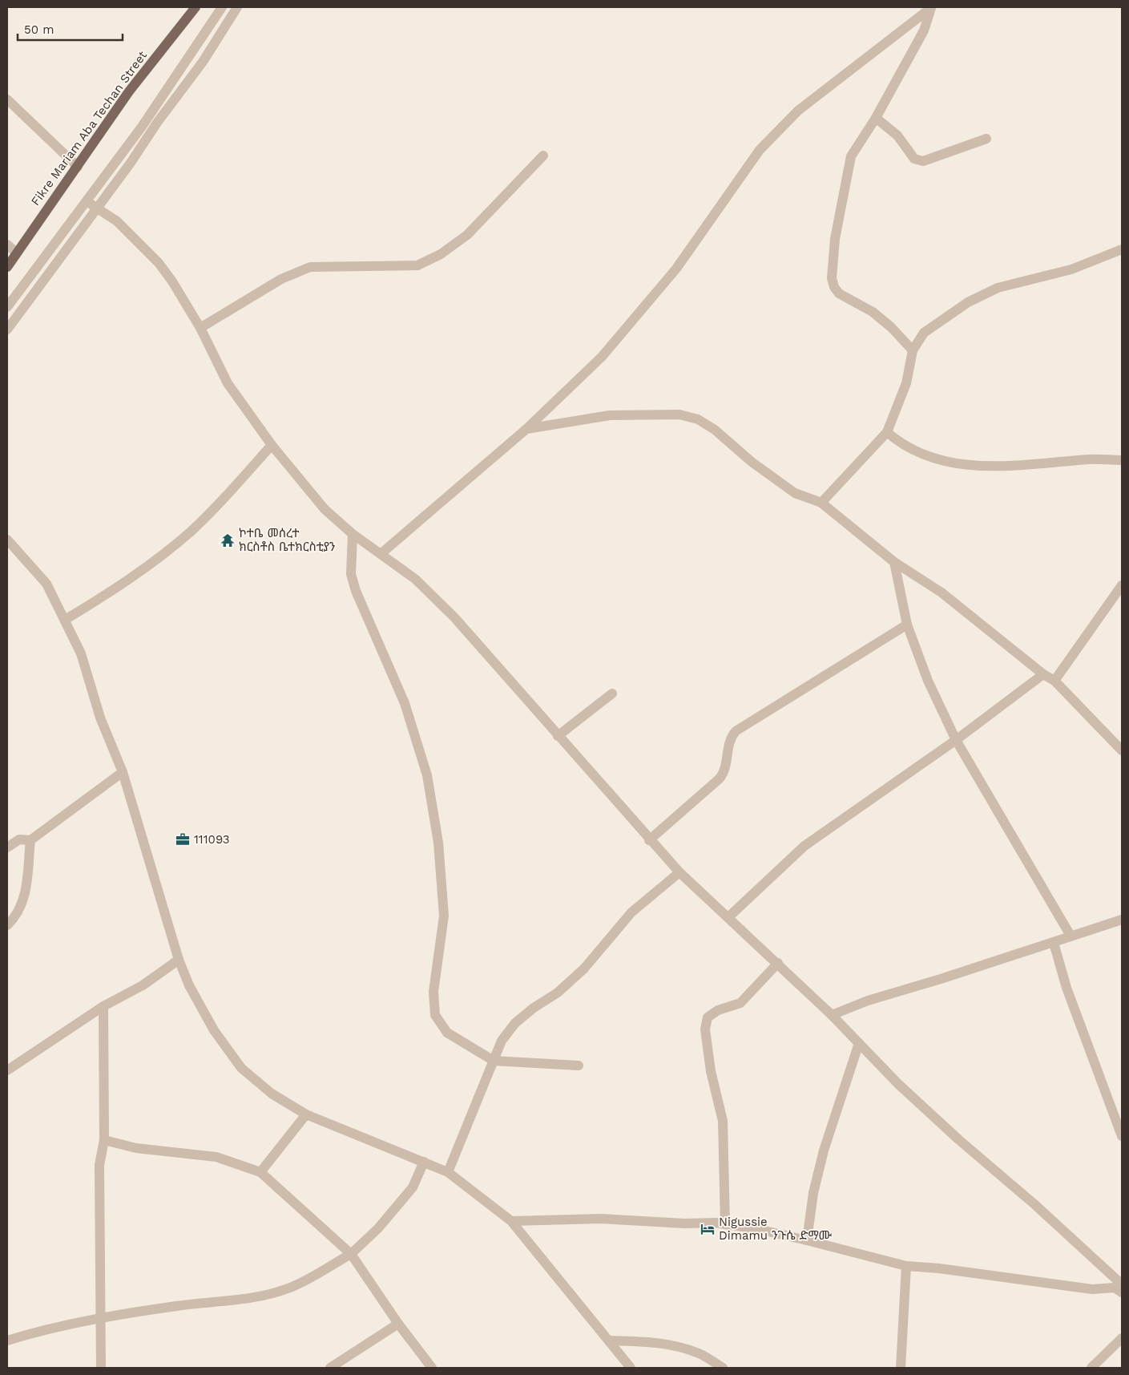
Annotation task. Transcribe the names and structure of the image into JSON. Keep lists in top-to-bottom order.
{
  "streets": {
    "main road": ["Fikre Mariam Aba Techan Street"]
  },
  "places": {
    "temple": ["ኮተቤ መሰረተ ክርስቶስ ቤተክርስቲያን"],
    "office": ["111093"],
    "hotel": ["Nigussie Dimamu ንጉሴ ድማሙ"]
  },
  "scale_bar": "50 m"
}
